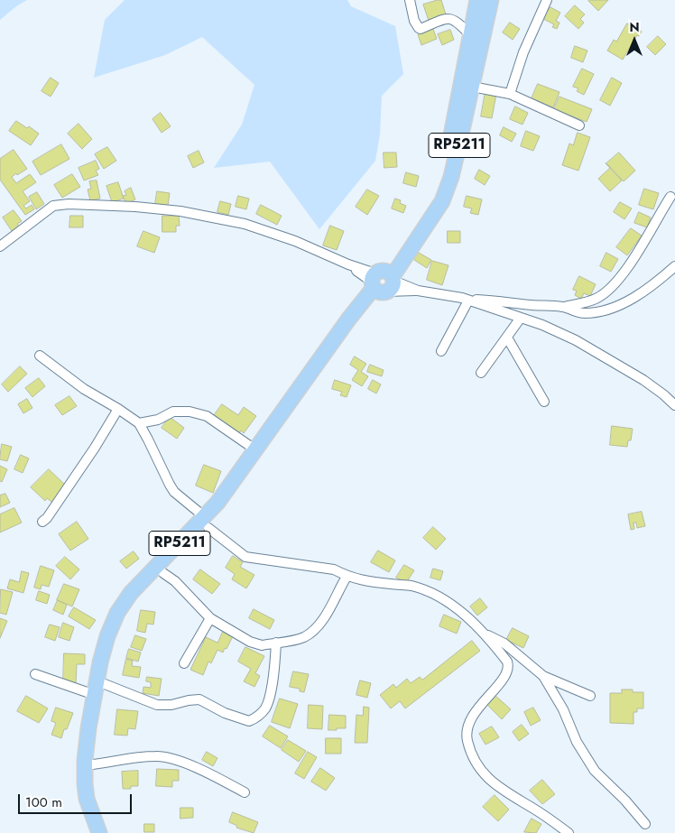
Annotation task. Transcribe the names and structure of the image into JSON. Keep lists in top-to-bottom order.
{
  "streets": {
    "main road": ["RP5211"]
  },
  "scale_bar": "100 m",
  "north": "top"
}
